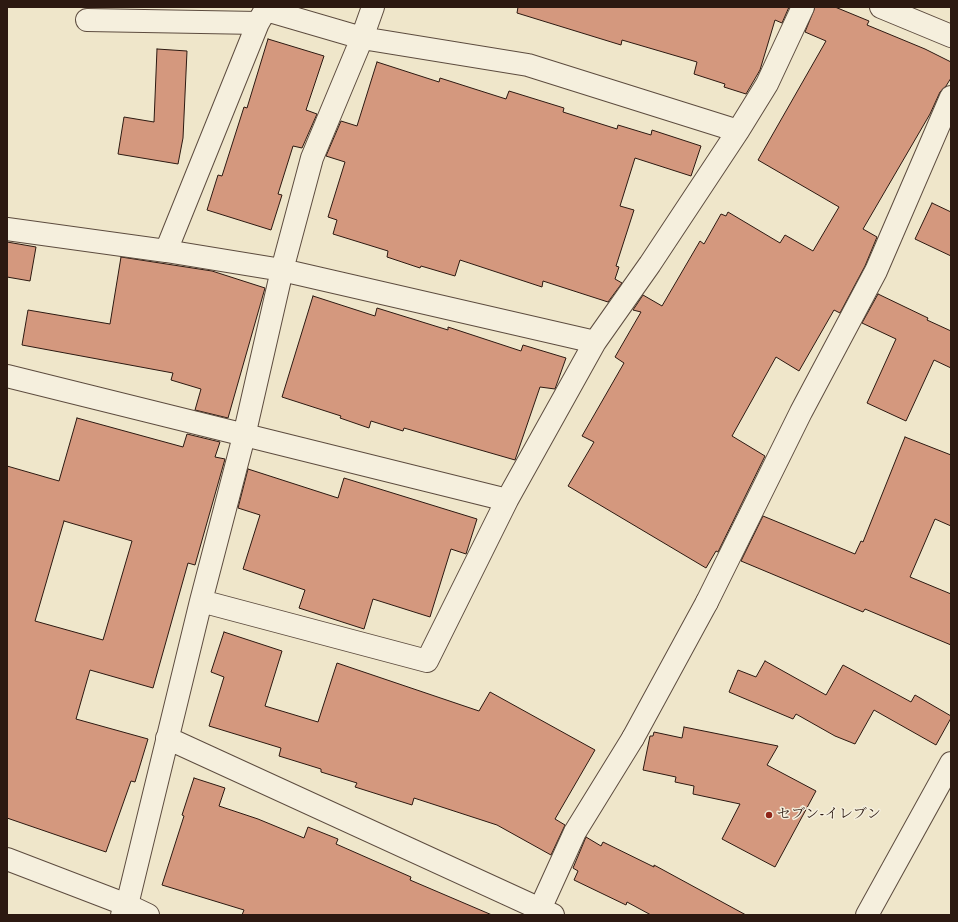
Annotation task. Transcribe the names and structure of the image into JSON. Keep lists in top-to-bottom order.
{
  "places": ["セブン-イレブン"]
}
